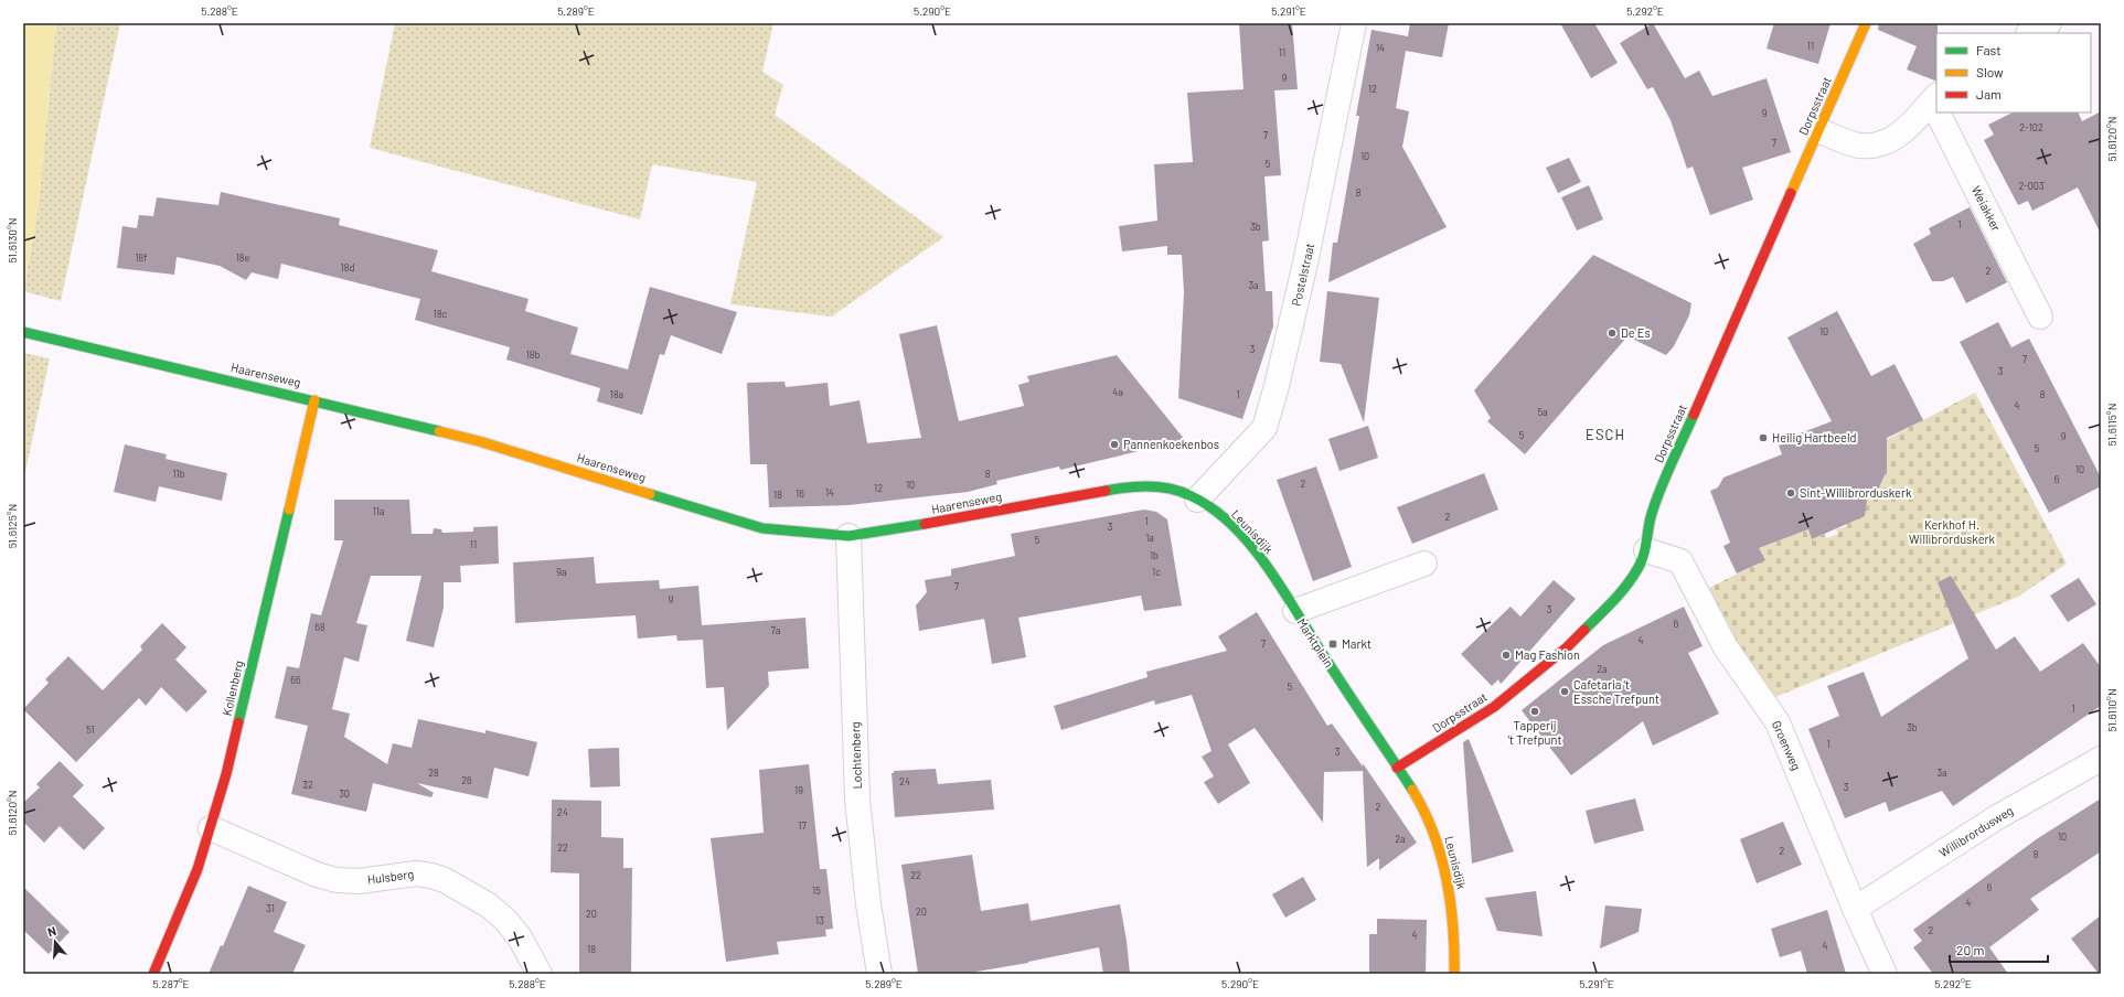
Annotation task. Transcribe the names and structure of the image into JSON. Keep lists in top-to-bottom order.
{
  "streets": {
    "street": [
      "Dorpsstraat",
      "Weiakker",
      "Postelstraat",
      "Haarenseweg",
      "Leunisdijk",
      "Marktplein",
      "Kollenberg",
      "Groenweg",
      "Lochtenberg",
      "Willibrordusweg",
      "Hulsberg"
    ]
  },
  "crossings": [
    ["Dorpsstraat", "Leunisdijk"],
    ["Dorpsstraat", "Marktplein"],
    ["Dorpsstraat", "Groenweg"],
    ["Postelstraat", "Haarenseweg"],
    ["Postelstraat", "Leunisdijk"],
    ["Haarenseweg", "Leunisdijk"],
    ["Haarenseweg", "Kollenberg"],
    ["Haarenseweg", "Lochtenberg"],
    ["Leunisdijk", "Marktplein"],
    ["Kollenberg", "Hulsberg"],
    ["Groenweg", "Willibrordusweg"]
  ],
  "districts": ["ESCH"],
  "parks": ["Kerkhof H. Willibrorduskerk"],
  "places": {
    "other": [
      "De Es",
      "Heilig Hartbeeld",
      "Pannenkoekenbos",
      "Sint-Willibrorduskerk",
      "Mag Fashion",
      "Cafetaria 't Essche Trefpunt",
      "Tapperij 't Trefpunt"
    ],
    "transit": ["Markt"]
  },
  "house_numbers": [
    "11",
    "14",
    "11",
    "9",
    "12",
    "9",
    "2-102",
    "7",
    "7",
    "10",
    "5",
    "2-003",
    "8",
    "1",
    "3b",
    "18f",
    "18e",
    "18d",
    "2",
    "3a",
    "18c",
    "10",
    "3",
    "18b",
    "7",
    "3",
    "4a",
    "18a",
    "1",
    "8",
    "4",
    "5a",
    "5",
    "9",
    "5",
    "10",
    "11b",
    "8",
    "6",
    "2",
    "10",
    "12",
    "14",
    "16",
    "18",
    "11a",
    "2",
    "1",
    "3",
    "1a",
    "5",
    "11",
    "1b",
    "9a",
    "1c",
    "7",
    "9",
    "3",
    "6",
    "68",
    "7a",
    "4",
    "7",
    "2a",
    "66",
    "5",
    "1",
    "3b",
    "51",
    "1",
    "3",
    "28",
    "3a",
    "26",
    "24",
    "32",
    "3",
    "19",
    "30",
    "2",
    "24",
    "17",
    "10",
    "2a",
    "22",
    "2",
    "8",
    "22",
    "6",
    "15",
    "4",
    "31",
    "20",
    "20",
    "13",
    "2",
    "4",
    "4",
    "18"
  ],
  "legend": ["Fast", "Slow", "Jam"],
  "scale_bar": "20 m",
  "north": "top",
  "coordinates": [
    "5.288°E",
    "5.289°E",
    "5.290°E",
    "5.291°E",
    "5.292°E",
    "51.6120°N",
    "51.6130°N",
    "51.6115°N",
    "51.6125°N",
    "51.6110°N",
    "5.287°E"
  ]
}
